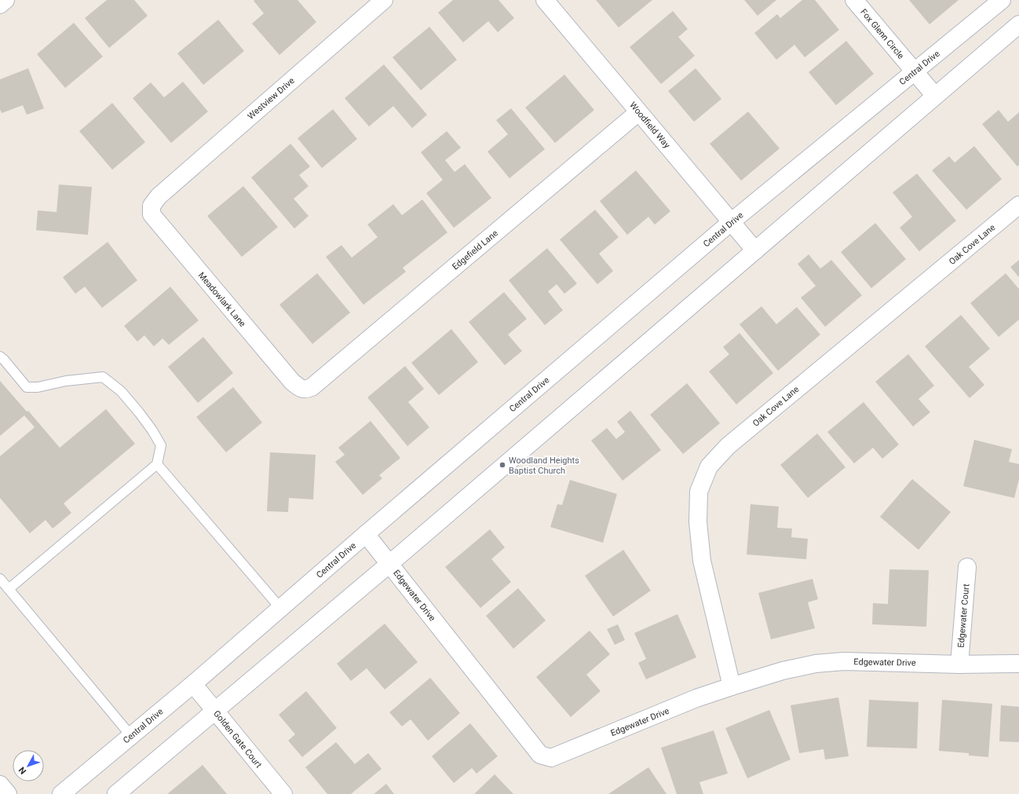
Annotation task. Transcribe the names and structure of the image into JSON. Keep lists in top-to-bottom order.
{
  "streets": {
    "street": [
      "Fox Glenn Circle",
      "Central Drive",
      "Westview Drive",
      "Woodfield Way",
      "Oak Cove Lane",
      "Edgefield Lane",
      "Meadowlark Lane",
      "Edgewater Drive",
      "Edgewater Court",
      "Golden Gate Court"
    ]
  },
  "crossings": [
    ["Fox Glenn Circle", "Central Drive"],
    ["Central Drive", "Woodfield Way"],
    ["Central Drive", "Edgewater Drive"],
    ["Central Drive", "Golden Gate Court"],
    ["Westview Drive", "Meadowlark Lane"],
    ["Woodfield Way", "Edgefield Lane"],
    ["Oak Cove Lane", "Edgewater Drive"],
    ["Edgefield Lane", "Meadowlark Lane"],
    ["Edgewater Drive", "Edgewater Court"]
  ],
  "places": ["Woodland Heights Baptist Church"],
  "north": "bottom left"
}
